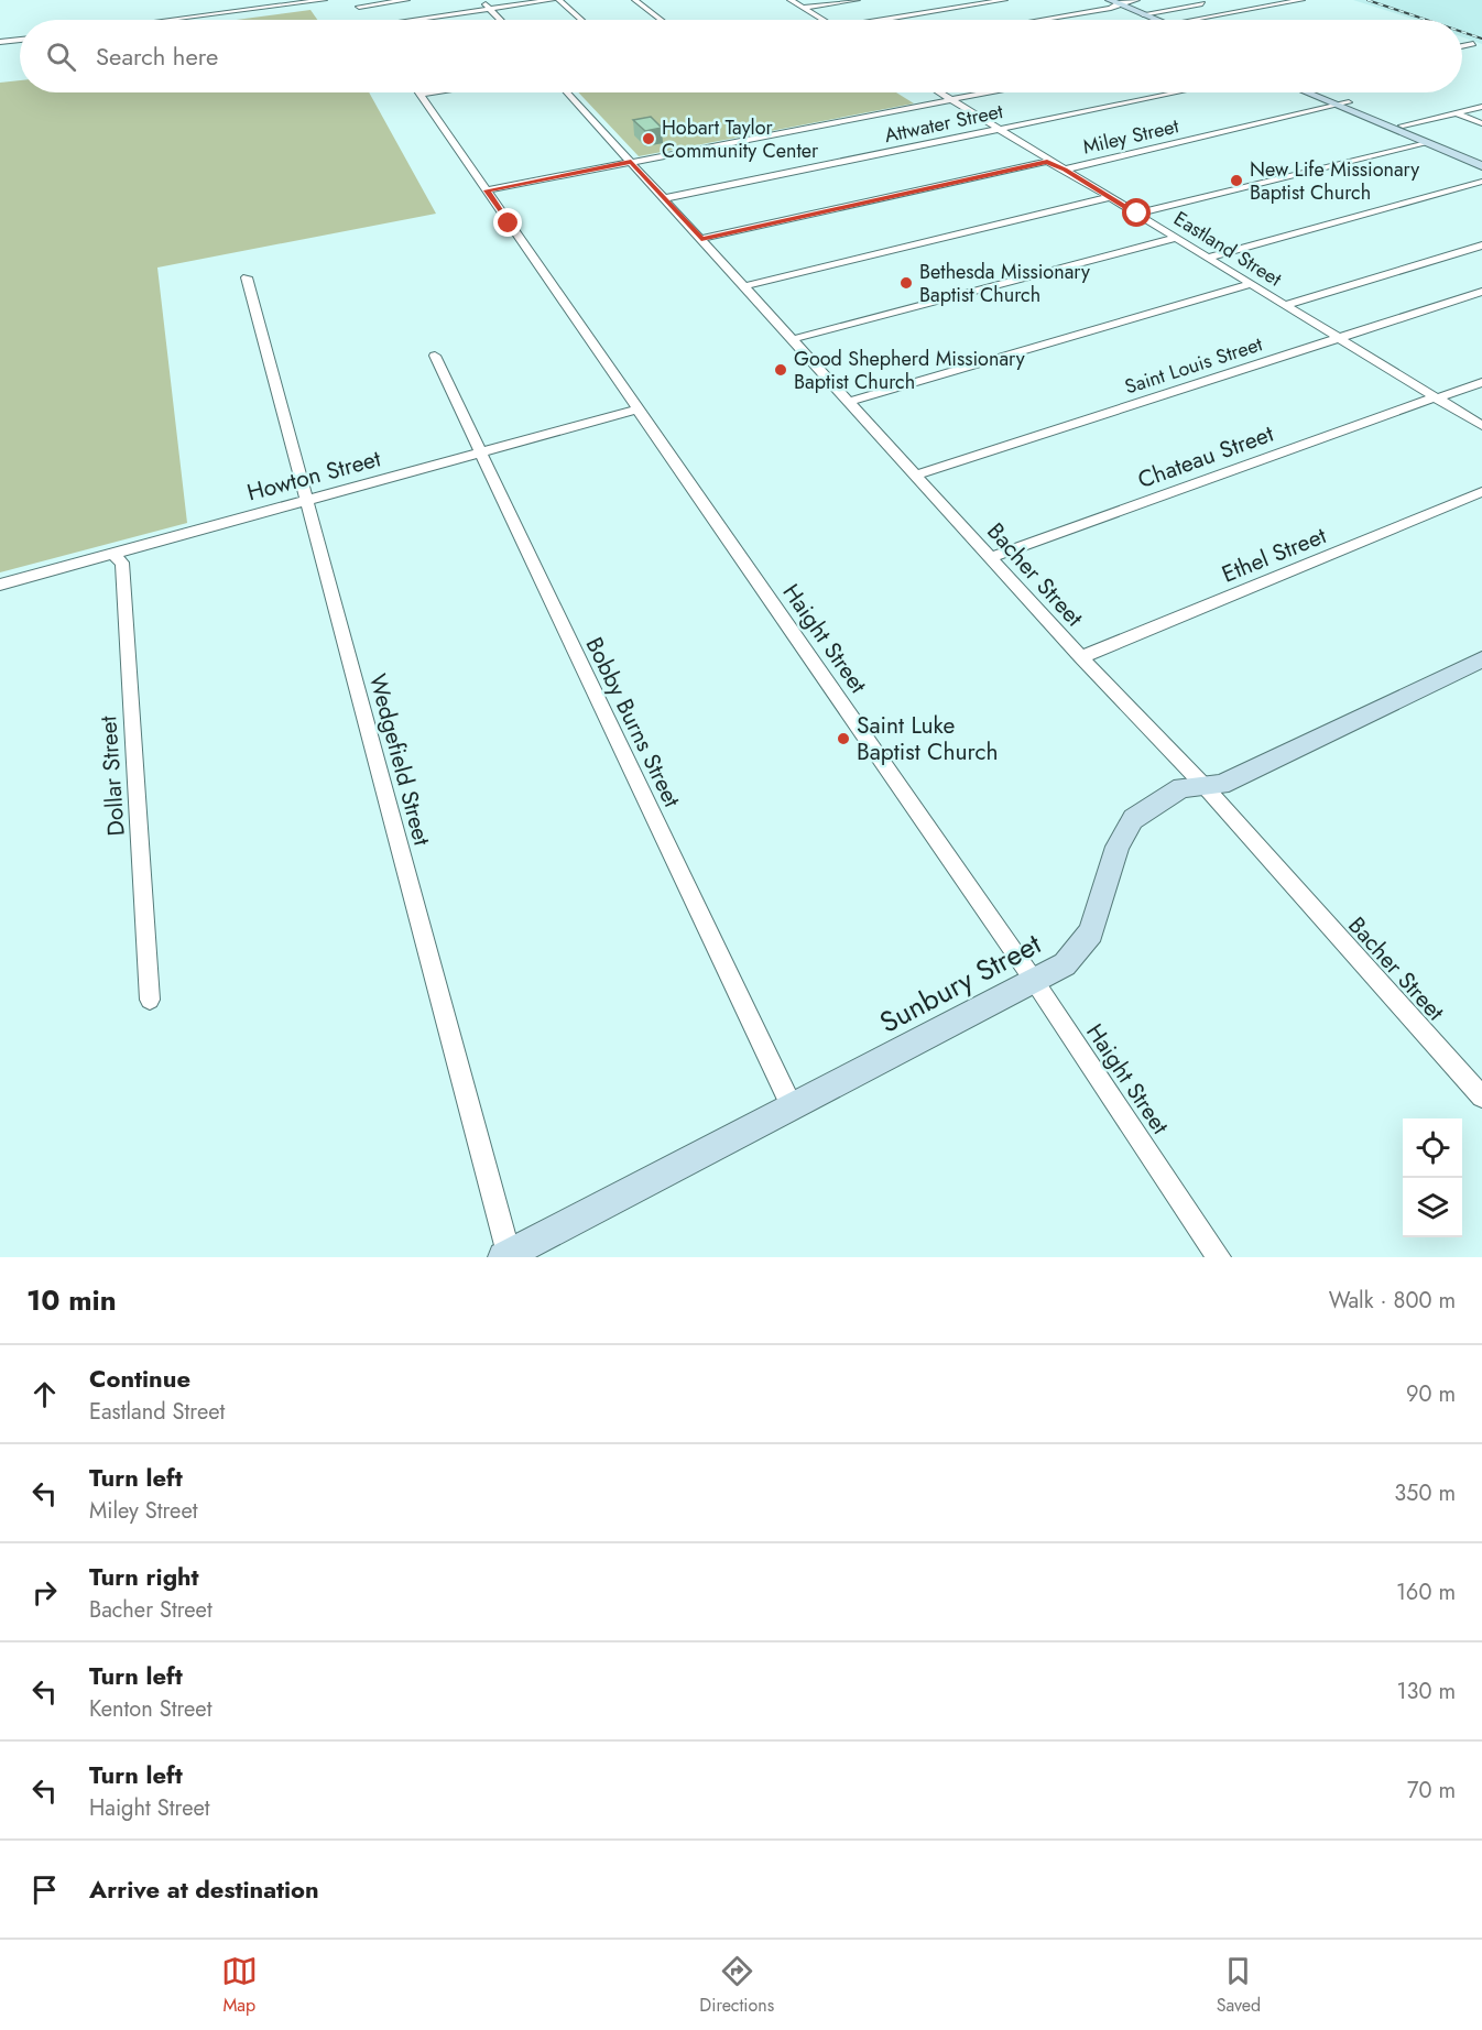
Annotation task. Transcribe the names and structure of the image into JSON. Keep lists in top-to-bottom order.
{
  "streets": {
    "main road": ["Sunbury Street"],
    "street": [
      "Attwater Street",
      "Miley Street",
      "Eastland Street",
      "Saint Louis Street",
      "Chateau Street",
      "Howton Street",
      "Ethel Street",
      "Bacher Street",
      "Haight Street",
      "Bobby Burns Street",
      "Wedgefield Street",
      "Dollar Street"
    ]
  },
  "crossings": [
    ["Attwater Street", "Eastland Street"],
    ["Attwater Street", "Bacher Street"],
    ["Miley Street", "Eastland Street"],
    ["Miley Street", "Bacher Street"],
    ["Eastland Street", "Saint Louis Street"],
    ["Eastland Street", "Chateau Street"],
    ["Saint Louis Street", "Bacher Street"],
    ["Chateau Street", "Bacher Street"],
    ["Howton Street", "Haight Street"],
    ["Howton Street", "Bobby Burns Street"],
    ["Howton Street", "Wedgefield Street"],
    ["Howton Street", "Dollar Street"],
    ["Ethel Street", "Bacher Street"],
    ["Bacher Street", "Sunbury Street"],
    ["Haight Street", "Sunbury Street"],
    ["Bobby Burns Street", "Sunbury Street"],
    ["Wedgefield Street", "Sunbury Street"]
  ],
  "places": [
    "Hobart Taylor Community Center",
    "New Life Missionary Baptist Church",
    "Bethesda Missionary Baptist Church",
    "Good Shepherd Missionary Baptist Church",
    "Saint Luke Baptist Church"
  ],
  "page": {
    "search": "Search here",
    "heading": ["10 min", "Walk · 800 m"],
    "list": [
      ["Continue", "Eastland Street", "90 m"],
      ["Turn left", "Miley Street", "350 m"],
      ["Turn right", "Bacher Street", "160 m"],
      ["Turn left", "Kenton Street", "130 m"],
      ["Turn left", "Haight Street", "70 m"],
      "Arrive at destination"
    ],
    "nav": ["Map", "Directions", "Saved"]
  }
}
